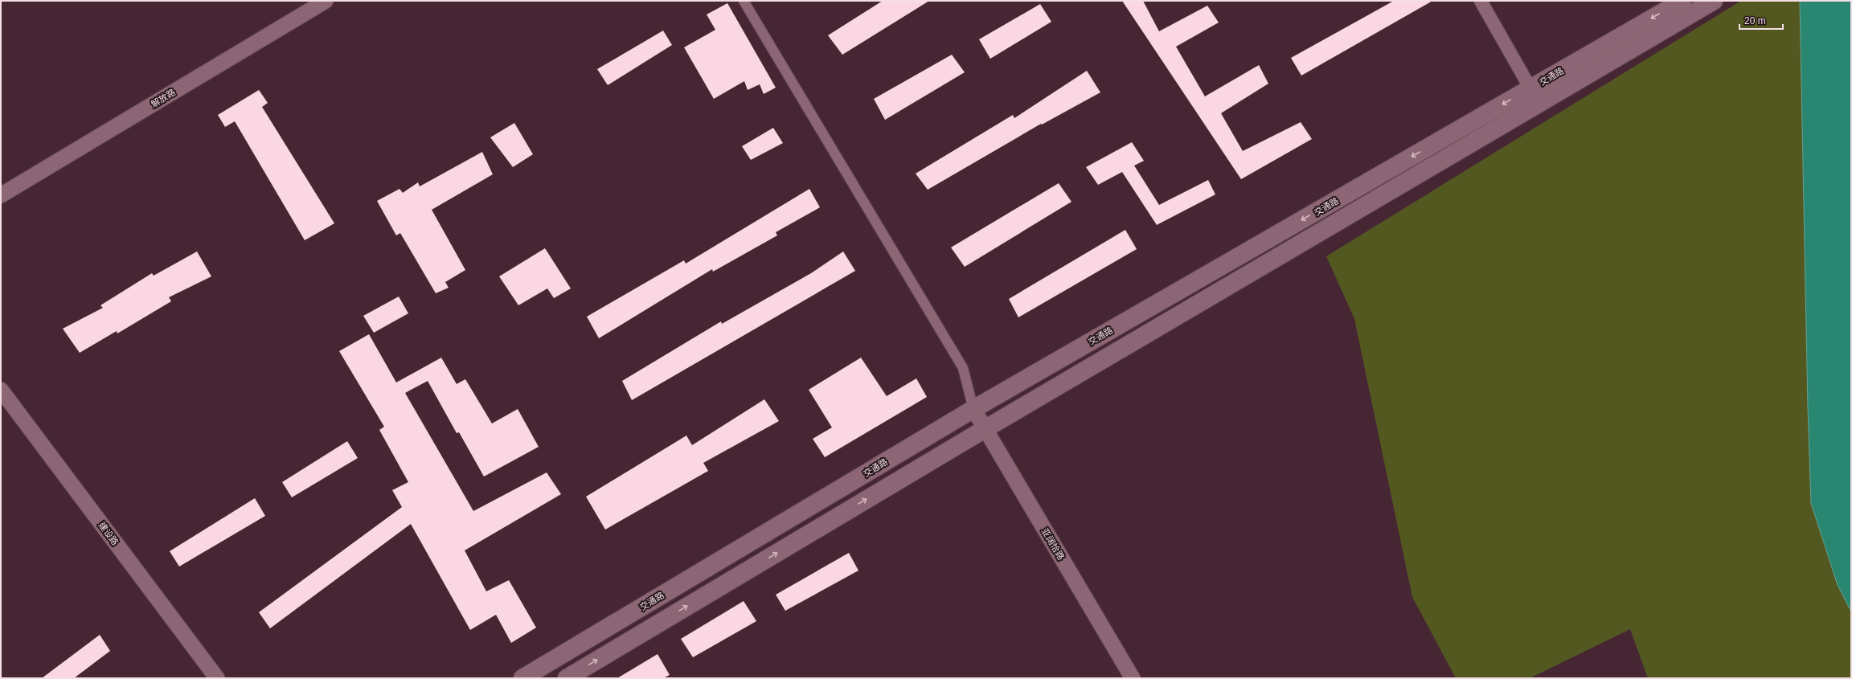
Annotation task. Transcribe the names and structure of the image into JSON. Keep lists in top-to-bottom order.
{
  "streets": {
    "main road": ["交通路"],
    "street": ["解放路", "建设路", "亚阔恰路"]
  },
  "crossings": [
    ["交通路", "亚阔恰路"]
  ],
  "scale_bar": "20 m"
}
